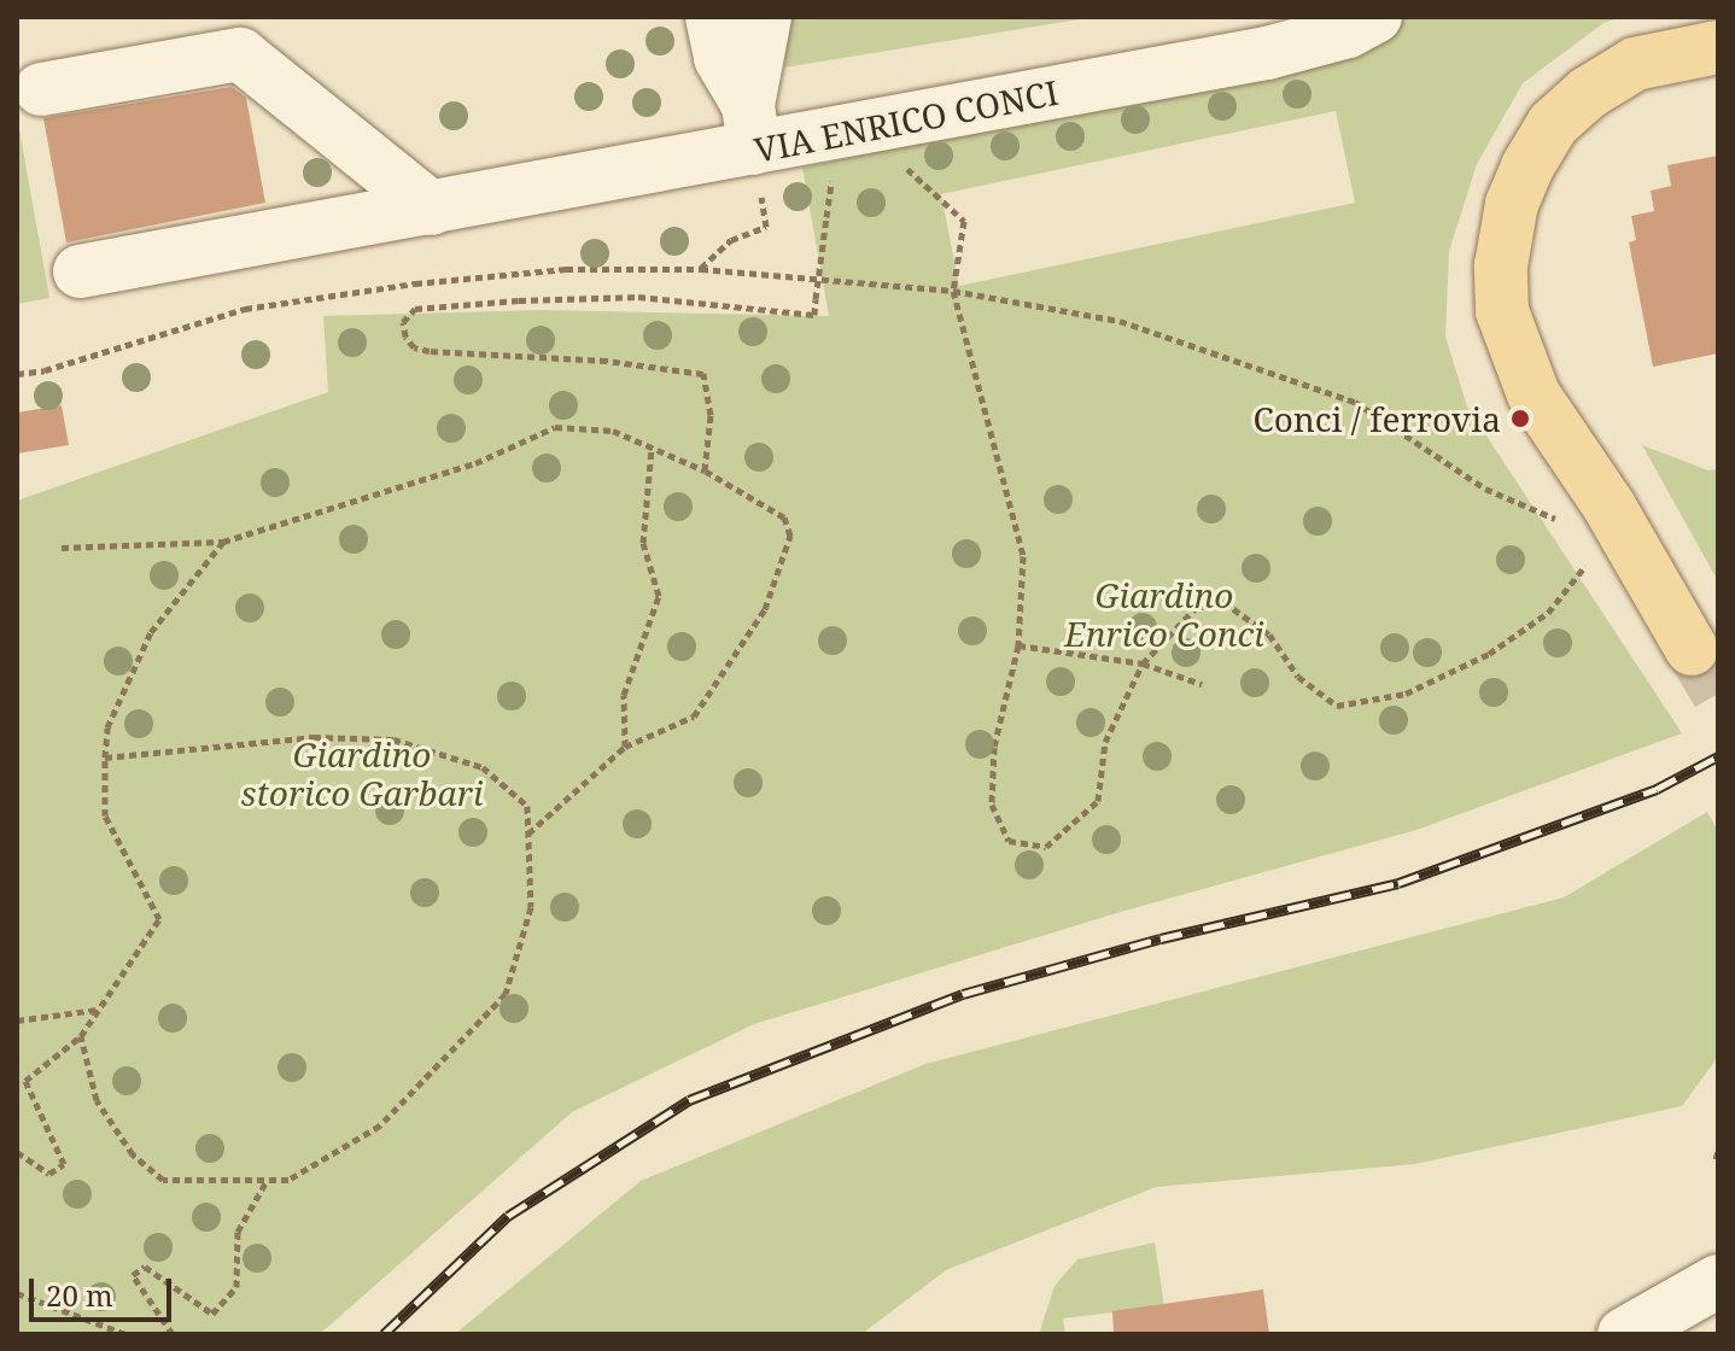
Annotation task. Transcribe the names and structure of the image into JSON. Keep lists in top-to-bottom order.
{
  "streets": {
    "street": ["VIA ENRICO CONCI"]
  },
  "parks": ["Giardino Enrico Conci", "Giardino storico Garbari"],
  "places": ["Conci / ferrovia"],
  "scale_bar": "20 m"
}
